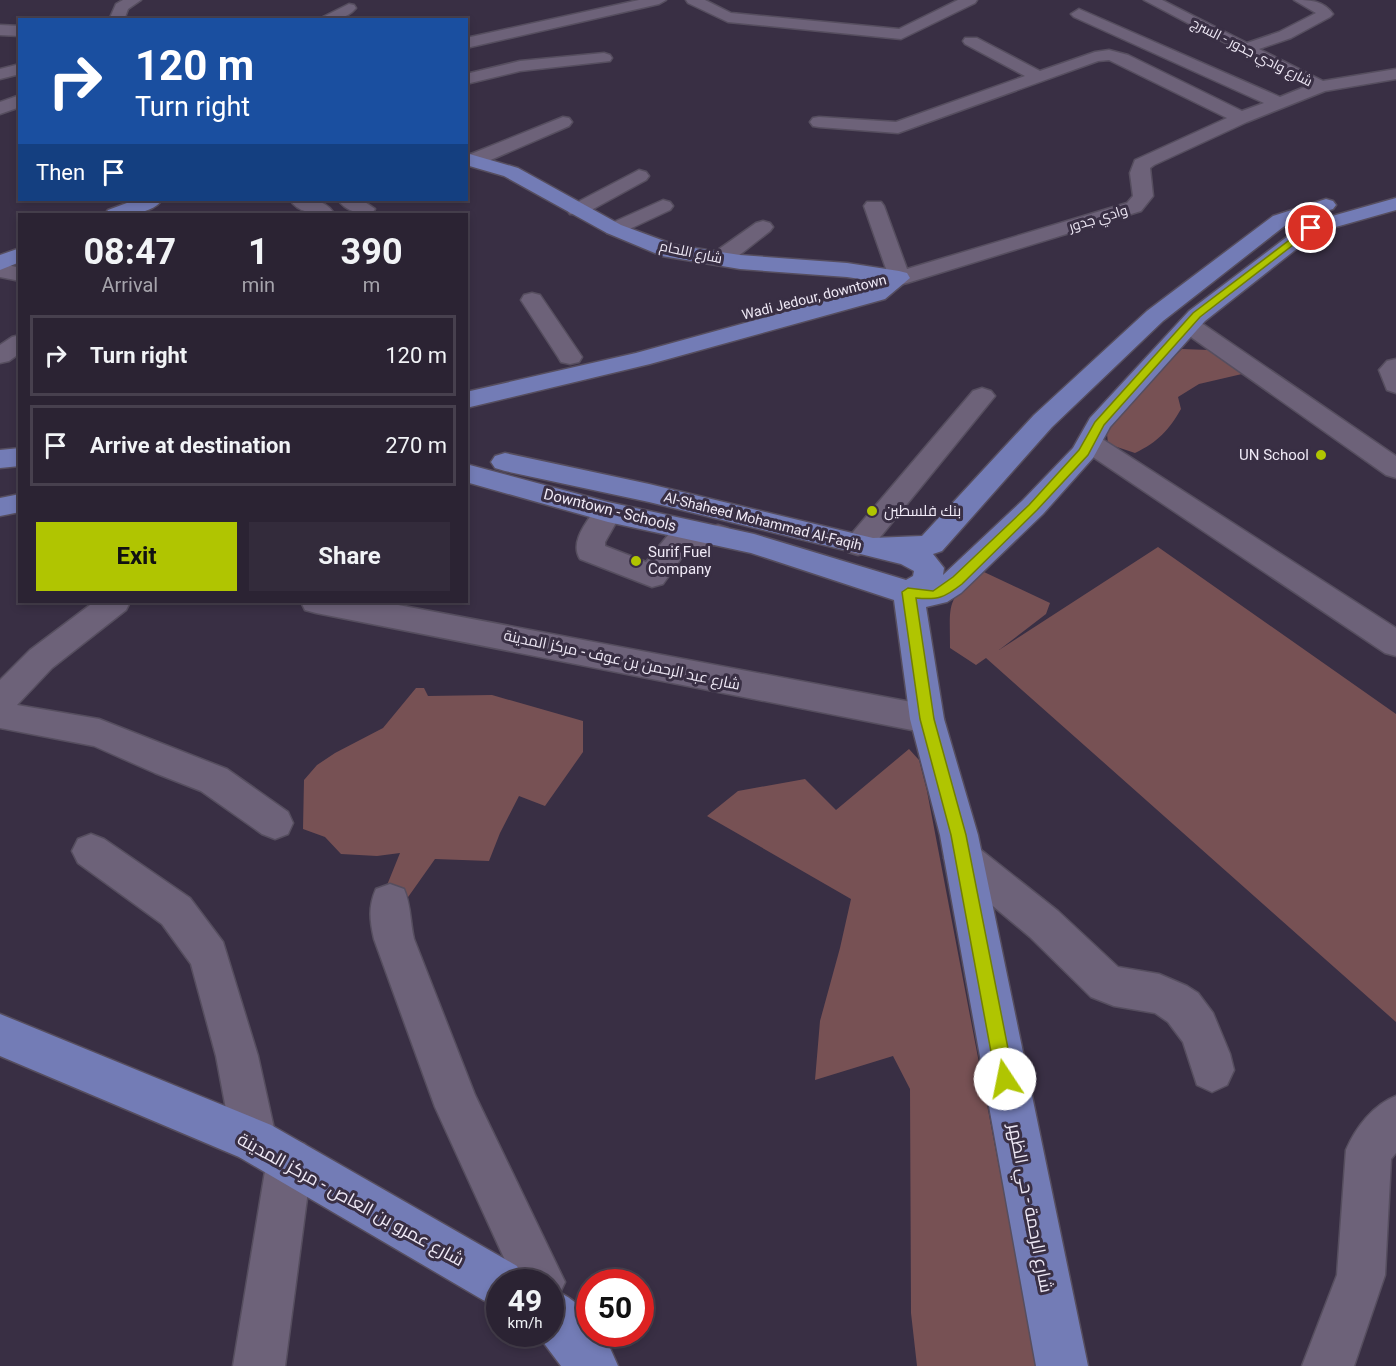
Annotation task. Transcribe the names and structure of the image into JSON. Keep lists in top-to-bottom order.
{
  "streets": {
    "main road": [
      "شارع اللحام",
      "Wadi Jedour, downtown",
      "Downtown - Schools",
      "Al-Shaheed Mohammad Al-Faqih",
      "شارع عمرو بن العاص - مركز المدينة",
      "شارع الرحمة - حي الظهر"
    ],
    "street": ["شارع وادي جدور - السرج", "وادي جدور", "شارع عبد الرحمن بن عوف - مركز المدينة"]
  },
  "crossings": [
    ["شارع وادي جدور - السرج", "وادي جدور"],
    ["وادي جدور", "شارع اللحام"],
    ["وادي جدور", "Wadi Jedour, downtown"],
    ["شارع اللحام", "Wadi Jedour, downtown"],
    ["Downtown - Schools", "Al-Shaheed Mohammad Al-Faqih"],
    ["Al-Shaheed Mohammad Al-Faqih", "شارع الرحمة - حي الظهر"],
    ["شارع عبد الرحمن بن عوف - مركز المدينة", "شارع الرحمة - حي الظهر"]
  ],
  "places": ["UN School", "بنك فلسطين", "Surif Fuel Company"],
  "page": {
    "turn": ["120 m", "Turn right"],
    "then": "Then",
    "eta": [
      "08:47",
      "Arrival",
      "1",
      "min",
      "390",
      "m"
    ],
    "list": [
      {
        "name": "Turn right",
        "value": "120 m"
      },
      {
        "name": "Arrive at destination",
        "value": "270 m"
      }
    ],
    "buttons": ["Exit", "Share"],
    "speed": "49 km/h",
    "limit": "50"
  }
}
